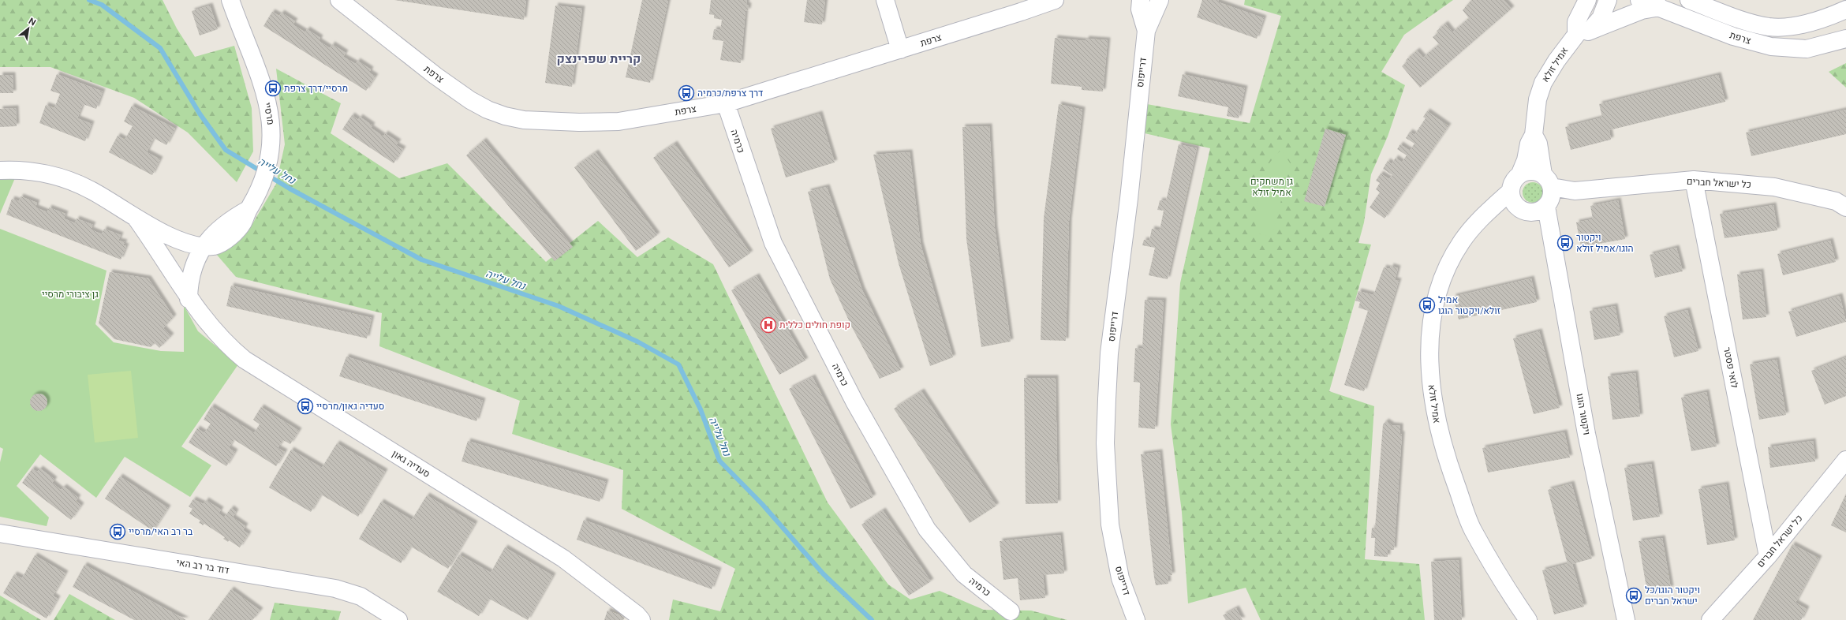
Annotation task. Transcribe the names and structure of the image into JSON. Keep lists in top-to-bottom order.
{
  "streets": {
    "street": [
      "צרפת",
      "אמיל זולא",
      "דרייפוס",
      "מרסיי",
      "כרמיה",
      "כל ישראל חברים",
      "לואי פסטר",
      "ויקטור הוגו",
      "סעדיה גאון",
      "דוד בר רב האי"
    ]
  },
  "crossings": [
    ["צרפת", "כרמיה"],
    ["אמיל זולא", "כל ישראל חברים"],
    ["אמיל זולא", "ויקטור הוגו"],
    ["מרסיי", "סעדיה גאון"],
    ["כל ישראל חברים", "לואי פסטר"],
    ["כל ישראל חברים", "ויקטור הוגו"]
  ],
  "districts": ["קריית שפרינצק"],
  "water": ["נחל עלייה"],
  "parks": ["גן משחקים אמיל זולא", "גן ציבורי מרסיי"],
  "places": {
    "bus stop": [
      "מרסיי/דרך צרפת",
      "דרך צרפת/כרמיה",
      "ויקטור הוגו/אמיל זולא",
      "אמיל זולא/ויקטור הוגו",
      "סעדיה גאון/מרסיי",
      "בר רב האי/מרסיי",
      "ויקטור הוגו/כל ישראל חברים"
    ],
    "hospital": ["קופת חולים כללית"]
  },
  "north": "top right"
}
